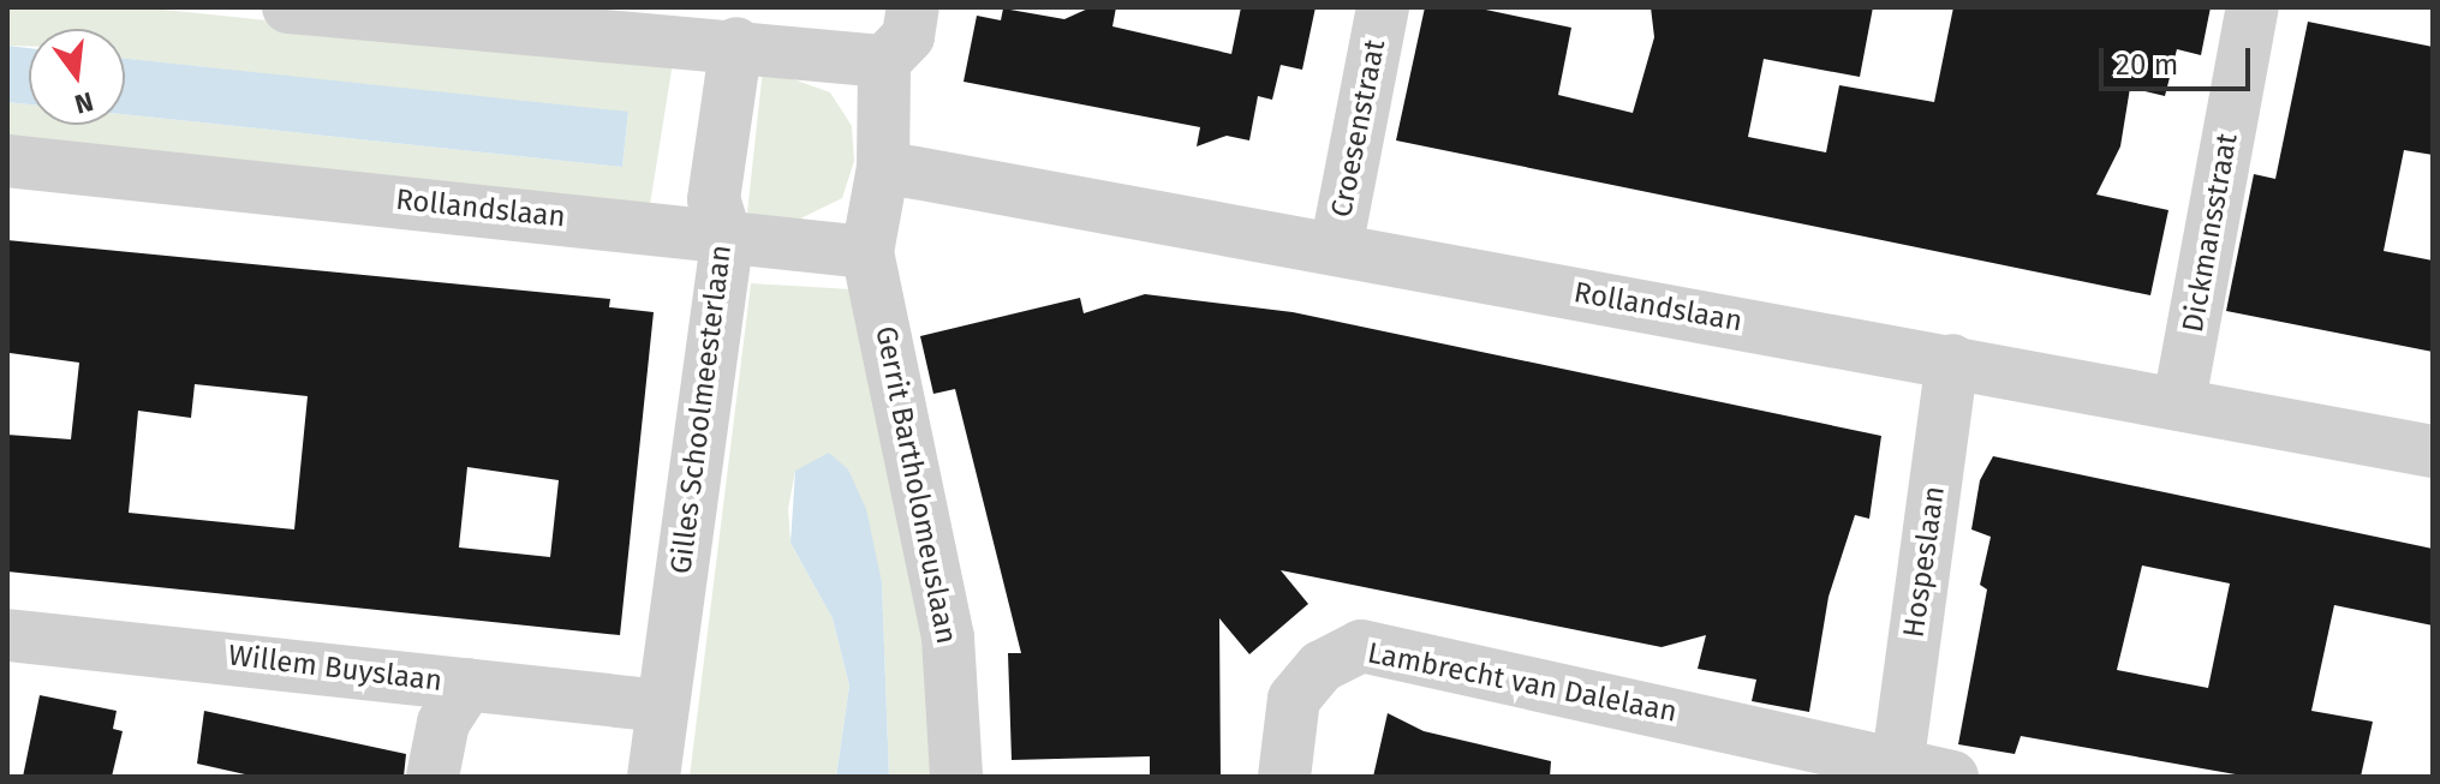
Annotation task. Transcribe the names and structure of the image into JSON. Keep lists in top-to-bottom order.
{
  "streets": {
    "street": [
      "Croesenstraat",
      "Rollandslaan",
      "Dickmansstraat",
      "Gilles Schoolmeesterlaan",
      "Gerrit Bartholomeuslaan",
      "Hospeslaan",
      "Willem Buyslaan",
      "Lambrecht van Dalelaan"
    ]
  },
  "crossings": [
    ["Croesenstraat", "Rollandslaan"],
    ["Rollandslaan", "Dickmansstraat"],
    ["Rollandslaan", "Gilles Schoolmeesterlaan"],
    ["Rollandslaan", "Gerrit Bartholomeuslaan"],
    ["Rollandslaan", "Hospeslaan"],
    ["Gilles Schoolmeesterlaan", "Willem Buyslaan"]
  ],
  "scale_bar": "20 m",
  "north": "bottom"
}
